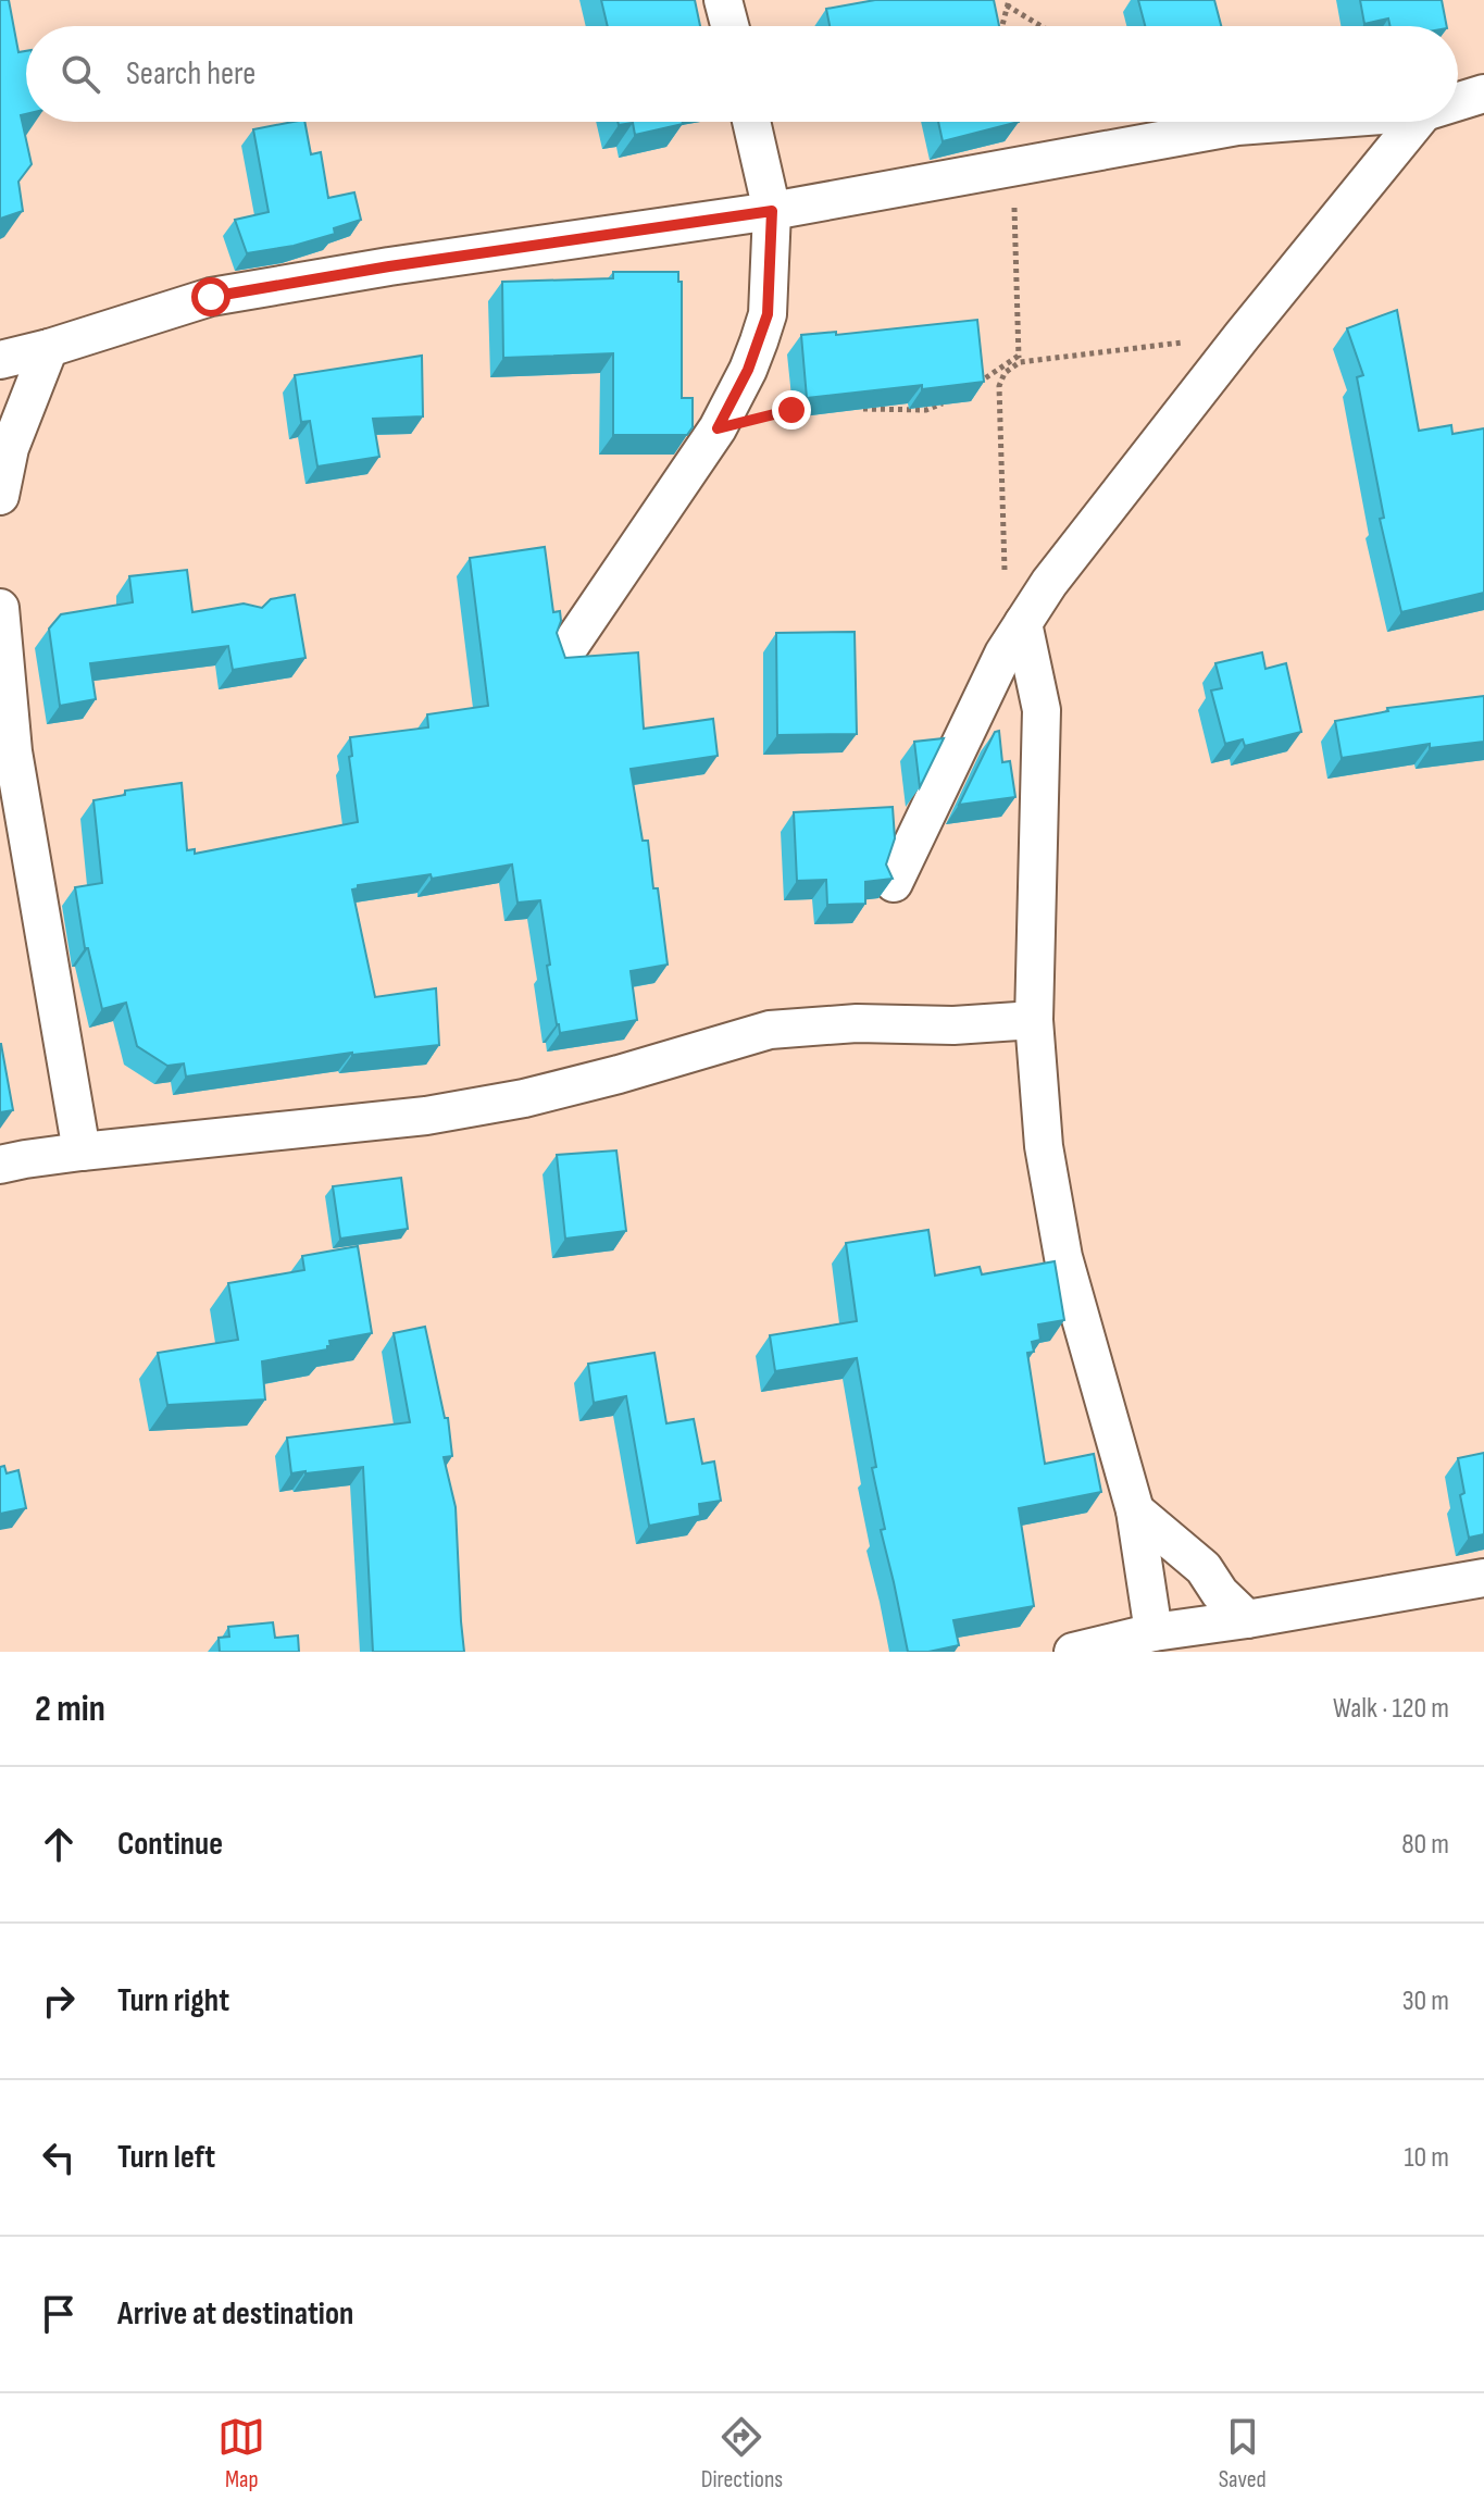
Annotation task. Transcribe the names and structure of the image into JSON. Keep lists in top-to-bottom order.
{
  "page": {
    "search": "Search here",
    "heading": ["2 min", "Walk · 120 m"],
    "list": [
      ["Continue", "80 m"],
      ["Turn right", "30 m"],
      ["Turn left", "10 m"],
      "Arrive at destination"
    ],
    "nav": ["Map", "Directions", "Saved"]
  }
}
